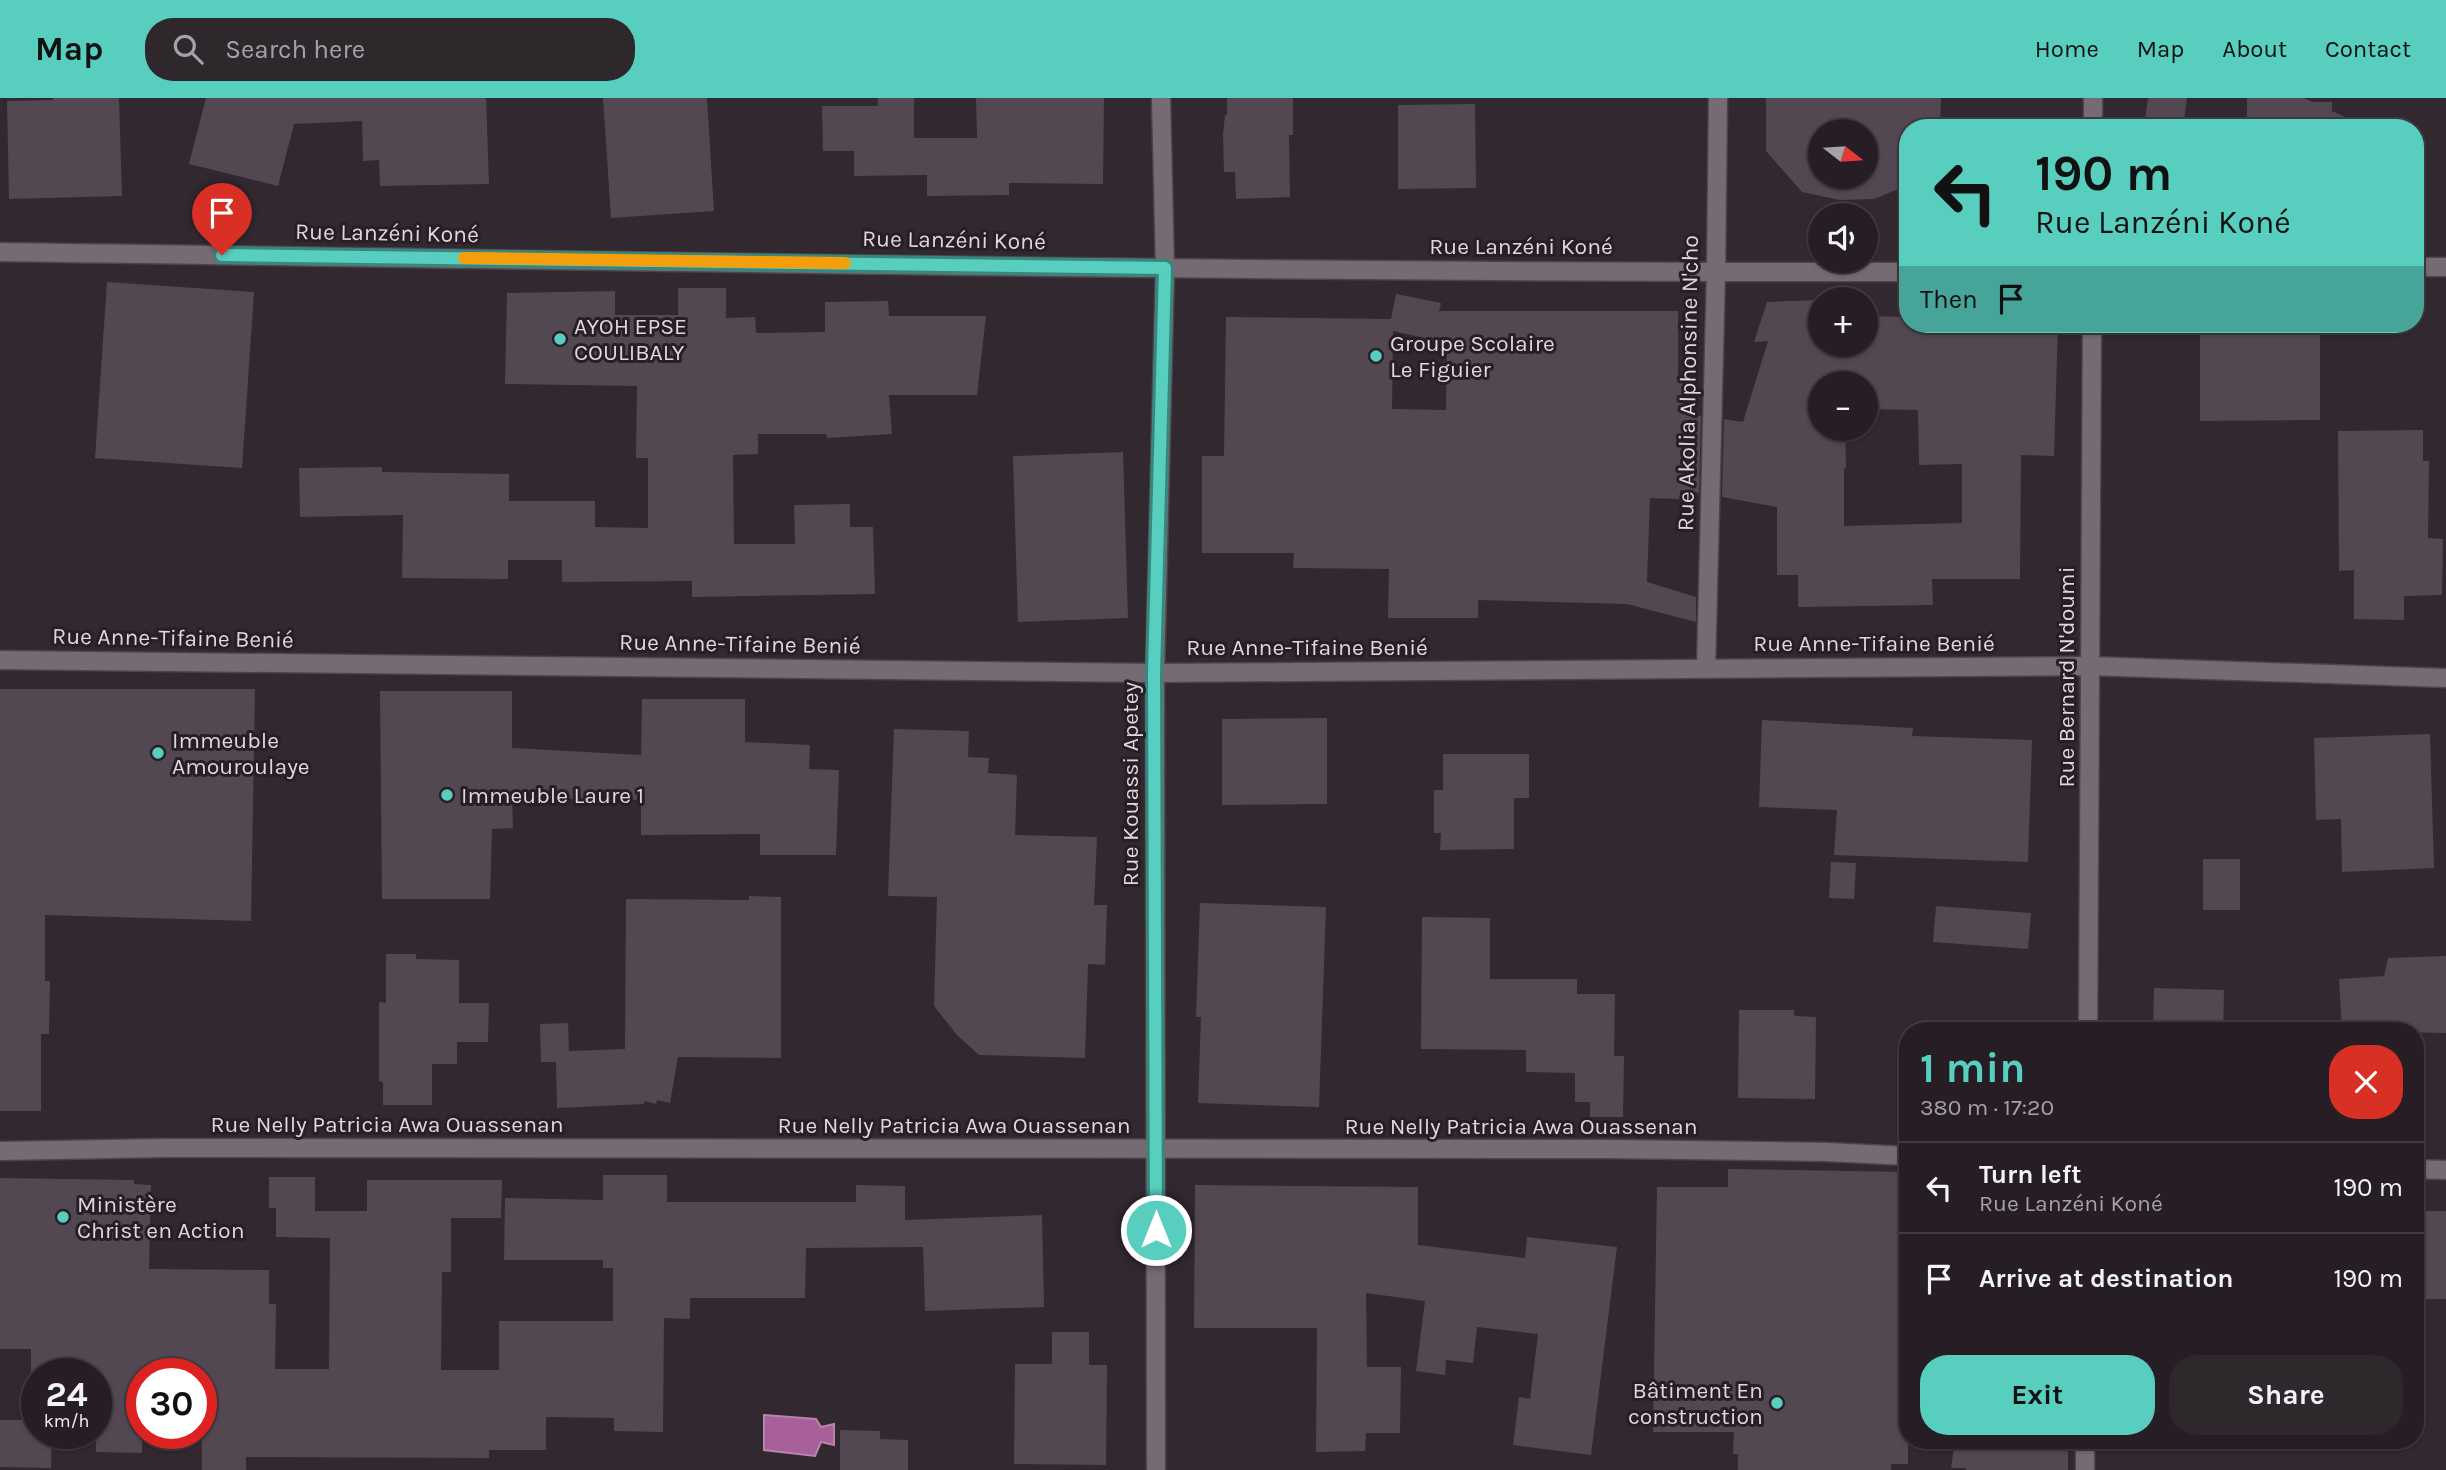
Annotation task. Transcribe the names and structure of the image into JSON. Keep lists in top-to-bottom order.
{
  "streets": {
    "street": [
      "Rue Lanzéni Koné",
      "Rue Akolia Alphonsine N'cho",
      "Rue Anne-Tifaine Benié",
      "Rue Bernard N'doumi",
      "Rue Kouassi Apetey",
      "Rue Nelly Patricia Awa Ouassenan"
    ]
  },
  "crossings": [
    ["Rue Lanzéni Koné", "Rue Akolia Alphonsine N'cho"],
    ["Rue Lanzéni Koné", "Rue Kouassi Apetey"],
    ["Rue Akolia Alphonsine N'cho", "Rue Anne-Tifaine Benié"],
    ["Rue Anne-Tifaine Benié", "Rue Bernard N'doumi"],
    ["Rue Anne-Tifaine Benié", "Rue Kouassi Apetey"],
    ["Rue Kouassi Apetey", "Rue Nelly Patricia Awa Ouassenan"]
  ],
  "places": [
    "AYOH EPSE COULIBALY",
    "Groupe Scolaire Le Figuier",
    "Immeuble Amouroulaye",
    "Immeuble Laure 1",
    "Ministère Christ en Action",
    "Bâtiment En construction"
  ],
  "north": "right",
  "page": {
    "header": "Map",
    "search": "Search here",
    "nav": [
      "Home",
      "Map",
      "About",
      "Contact"
    ],
    "map_buttons": ["+", "−"],
    "turn": ["190 m", "Rue Lanzéni Koné"],
    "then": "Then",
    "heading": ["1 min", "380 m · 17:20"],
    "list": [
      {
        "name": "Turn left",
        "note": "Rue Lanzéni Koné",
        "value": "190 m"
      },
      {
        "name": "Arrive at destination",
        "value": "190 m"
      }
    ],
    "buttons": ["Exit", "Share"],
    "speed": "24 km/h",
    "limit": "30"
  }
}
